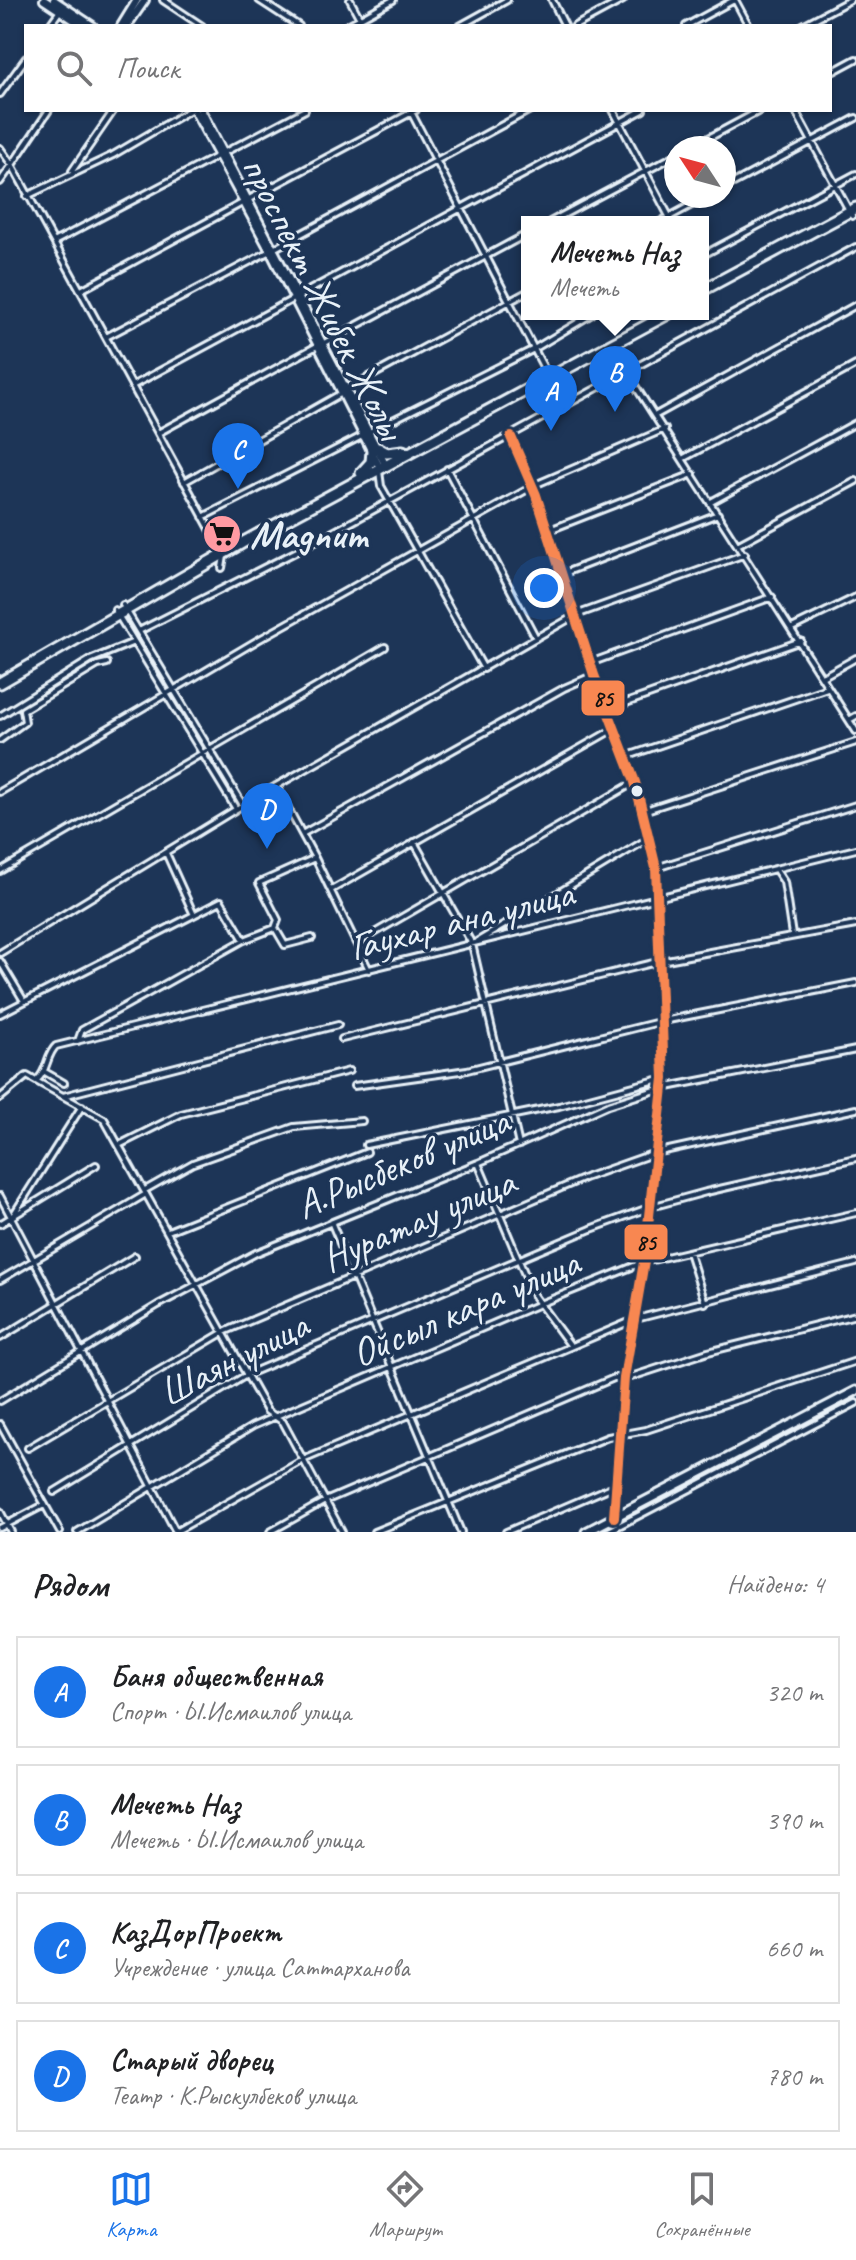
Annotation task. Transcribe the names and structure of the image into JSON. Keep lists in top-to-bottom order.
{
  "streets": {
    "street": [
      "проспект Жибек Жолы",
      "Гаухар ана улица",
      "А.Рысбеков улица",
      "Нуратау улица",
      "Ойсыл кара улица",
      "Шаян улица"
    ]
  },
  "places": {
    "supermarket": ["Magnum"]
  },
  "lines": ["transit line 85"],
  "north": "top left",
  "page": {
    "search": "Поиск",
    "popup": ["Мечеть Наз", "Мечеть"],
    "pins": [
      "B",
      "A",
      "C",
      "D"
    ],
    "heading": ["Рядом", "Найдено: 4"],
    "list": [
      {
        "mark": "A",
        "name": "Баня общественная",
        "note": "Спорт · Ы.Исмаилов улица",
        "value": "320 m"
      },
      {
        "mark": "B",
        "name": "Мечеть Наз",
        "note": "Мечеть · Ы.Исмаилов улица",
        "value": "390 m"
      },
      {
        "mark": "C",
        "name": "КазДорПроект",
        "note": "Учреждение · улица Саттарханова",
        "value": "660 m"
      },
      {
        "mark": "D",
        "name": "Старый дворец",
        "note": "Театр · К.Рыскулбеков улица",
        "value": "780 m"
      }
    ],
    "nav": ["Карта", "Маршрут", "Сохранённые"]
  }
}
